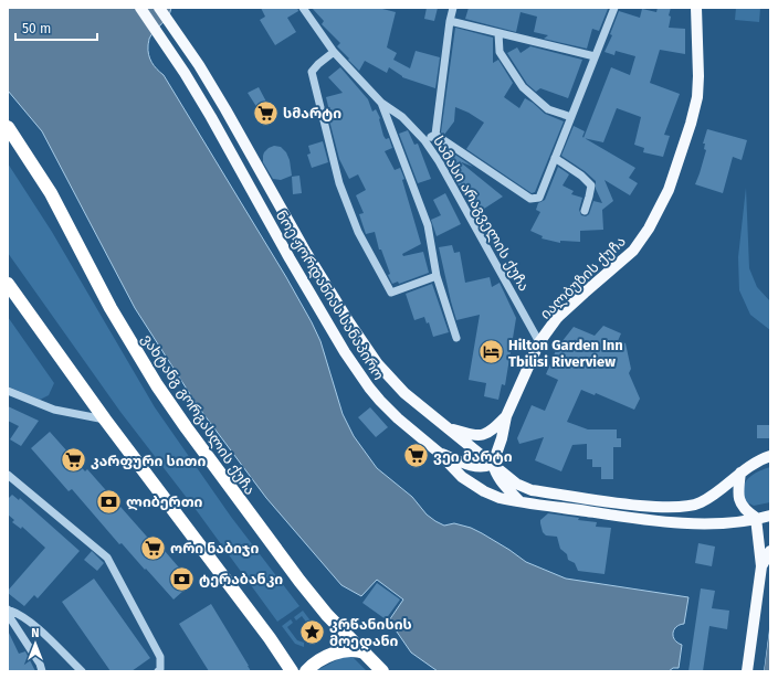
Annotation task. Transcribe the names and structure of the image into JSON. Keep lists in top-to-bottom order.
{
  "streets": {
    "highway": ["ვახტანგ გორგასლის ქუჩა"],
    "main road": ["იალბუზის ქუჩა", "ნოე ჟორდანიას სანაპირო"],
    "street": ["სამასი არაგველის ქუჩა"]
  },
  "crossings": [
    ["სამასი არაგველის ქუჩა", "იალბუზის ქუჩა"],
    ["იალბუზის ქუჩა", "ნოე ჟორდანიას სანაპირო"]
  ],
  "places": {
    "supermarket": [
      "სმარტი",
      "ვეი მარტი",
      "კარფური სითი",
      "ორი ნაბიჯი"
    ],
    "hotel": ["Hilton Garden Inn Tbilisi Riverview"],
    "bank": ["ლიბერთი", "ტერაბანკი"],
    "place": ["კრწანისის მოედანი"]
  },
  "scale_bar": "50 m",
  "north": "top"
}
